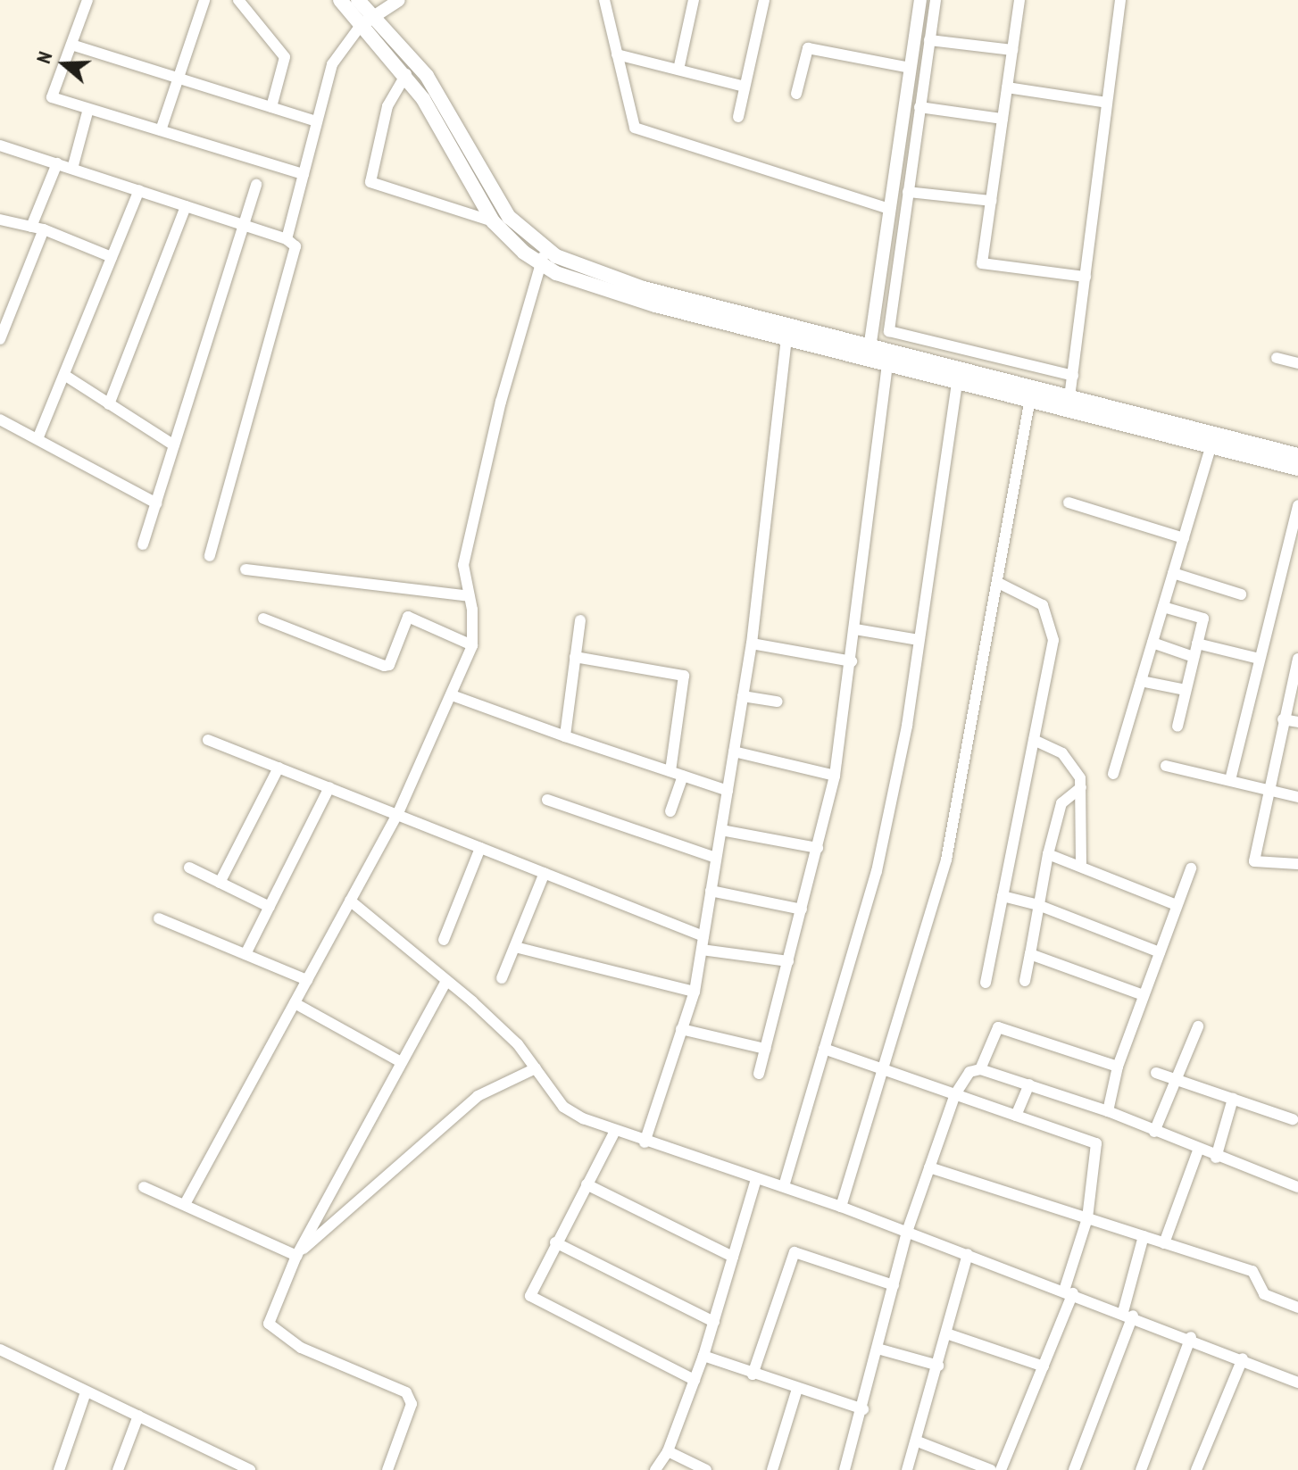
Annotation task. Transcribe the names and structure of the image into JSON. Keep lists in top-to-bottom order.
{
  "north": "left"
}
